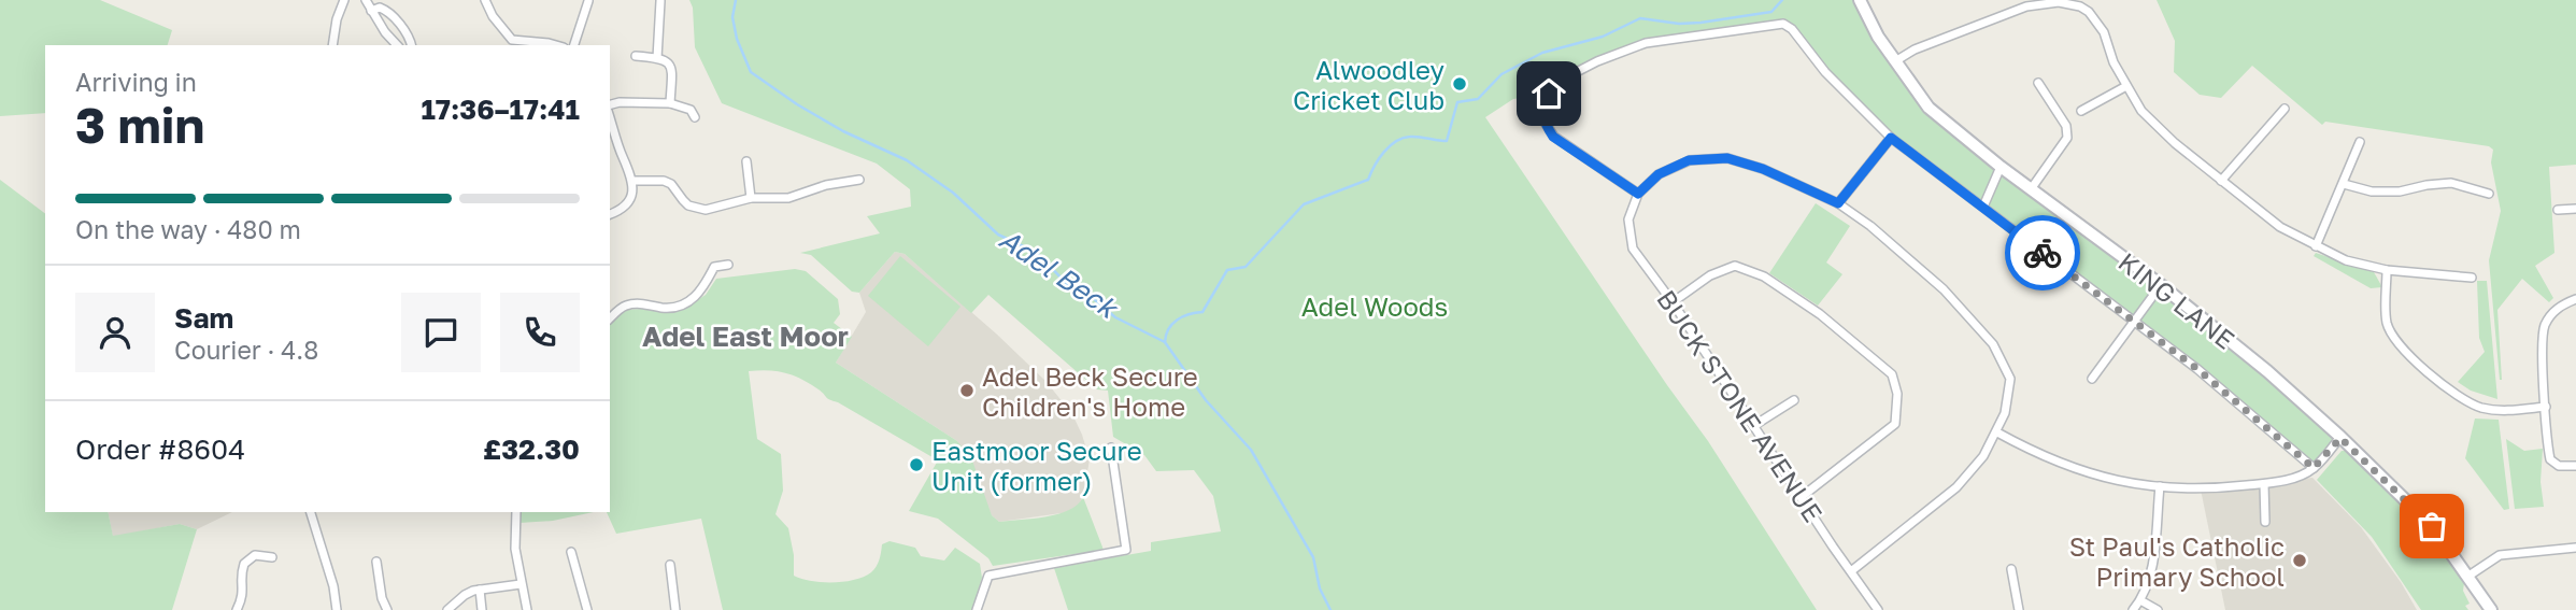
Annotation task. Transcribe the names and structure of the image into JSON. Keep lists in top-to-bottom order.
{
  "streets": {
    "street": ["KING LANE", "BUCK STONE AVENUE"]
  },
  "districts": ["Adel East Moor"],
  "water": ["Adel Beck"],
  "parks": ["Adel Woods"],
  "places": [
    "Alwoodley Cricket Club",
    "Adel Beck Secure Children's Home",
    "Eastmoor Secure Unit (former)",
    "St Paul's Catholic Primary School"
  ],
  "page": {
    "heading": ["3 min", "Arriving in", "17:36–17:41"],
    "panel": [
      "Sam",
      "Courier · 4.8",
      "Order #8604",
      "£32.30"
    ],
    "bar": "On the way · 480 m"
  }
}
